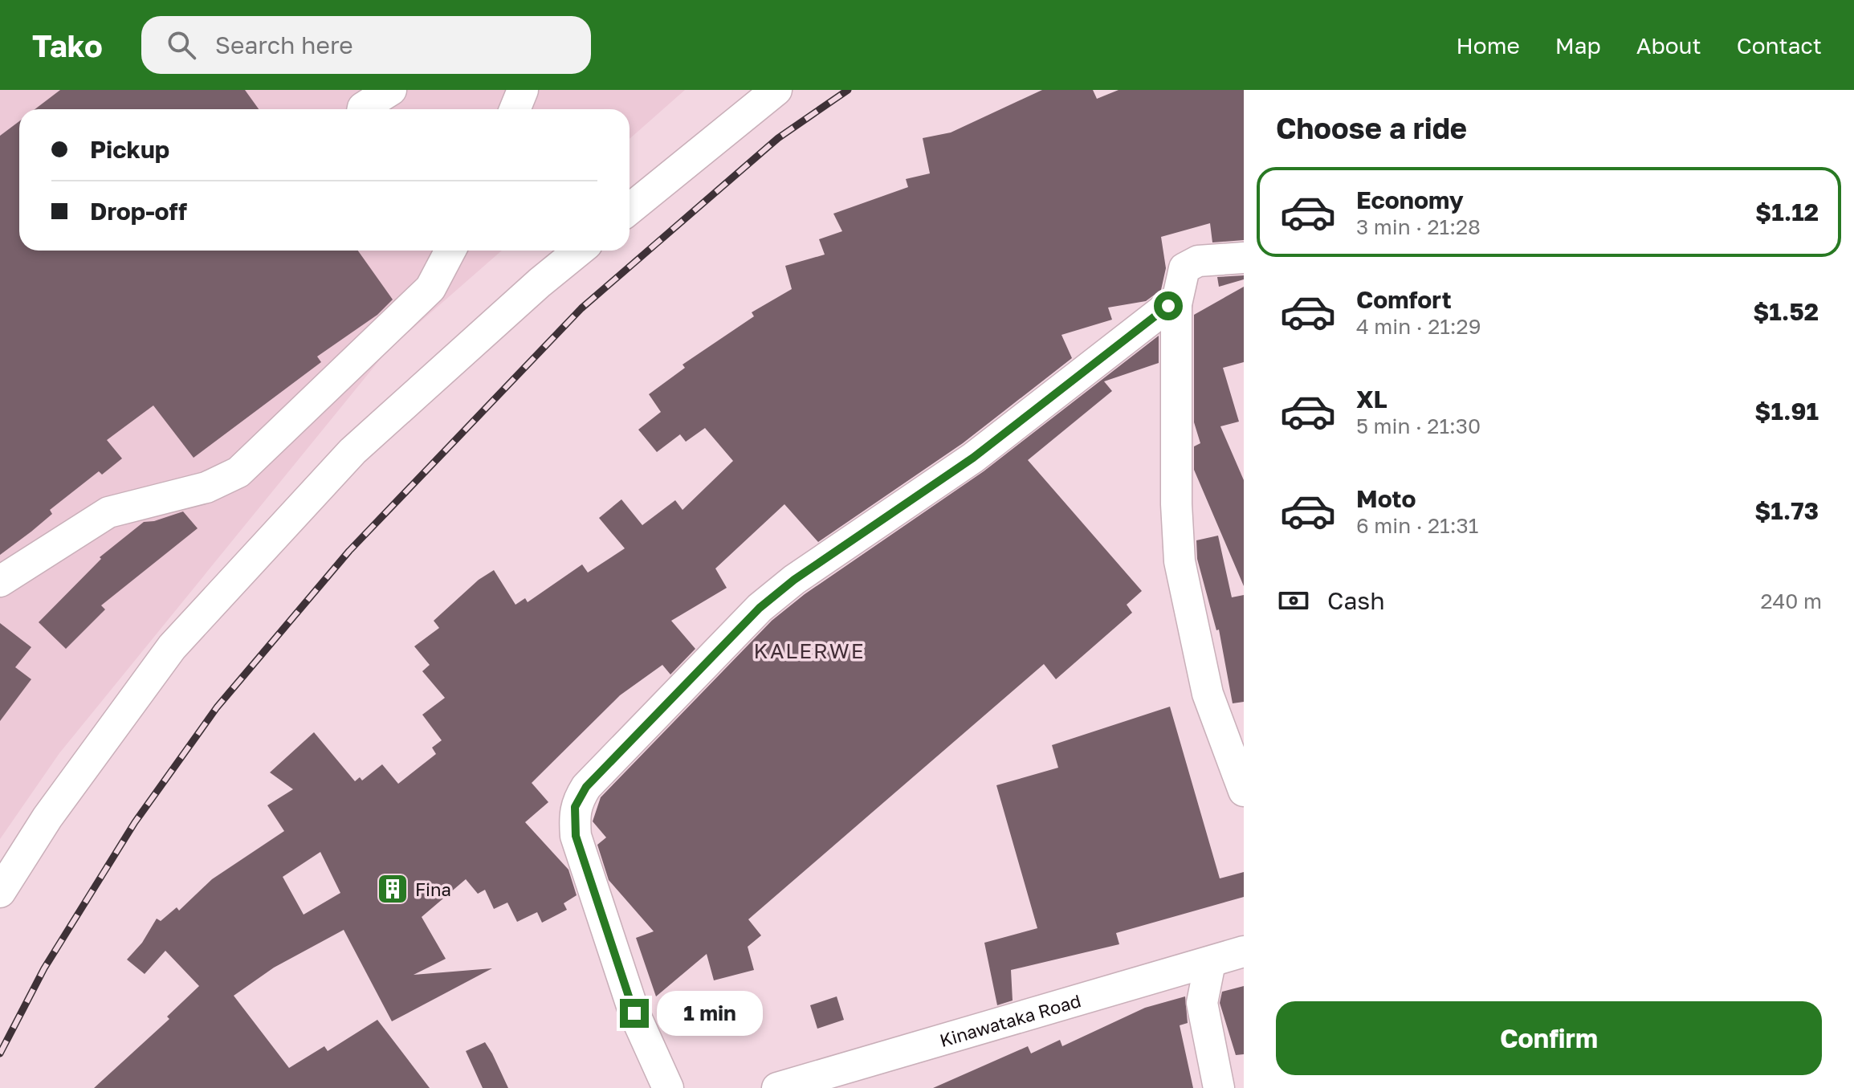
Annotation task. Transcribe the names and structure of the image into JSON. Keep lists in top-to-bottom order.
{
  "streets": {
    "street": ["Kinawataka Road"]
  },
  "districts": ["KALERWE"],
  "places": {
    "building": ["Fina"]
  },
  "page": {
    "header": "Tako",
    "search": "Search here",
    "nav": [
      "Home",
      "Map",
      "About",
      "Contact"
    ],
    "heading": "Choose a ride",
    "banner": ["Pickup", "Drop-off"],
    "list": [
      {
        "name": "Economy",
        "note": "3 min · 21:28",
        "value": "$1.12"
      },
      {
        "name": "Comfort",
        "note": "4 min · 21:29",
        "value": "$1.52"
      },
      {
        "name": "XL",
        "note": "5 min · 21:30",
        "value": "$1.91"
      },
      {
        "name": "Moto",
        "note": "6 min · 21:31",
        "value": "$1.73"
      }
    ],
    "pay": ["Cash", "240 m"],
    "buttons": "Confirm",
    "bubble": "1 min"
  }
}
